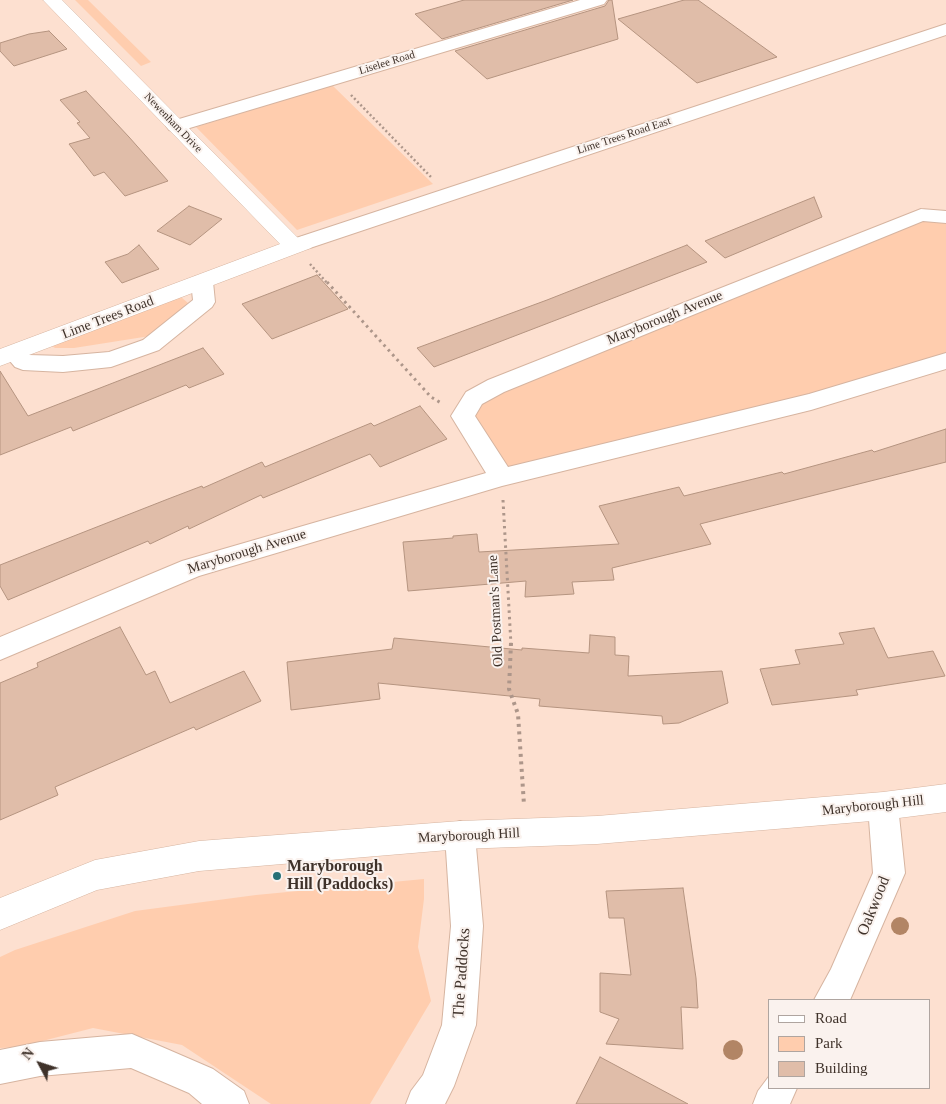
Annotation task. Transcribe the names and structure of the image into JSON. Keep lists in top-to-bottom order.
{
  "streets": {
    "street": [
      "Liselee Road",
      "Newenham Drive",
      "Lime Trees Road East",
      "Lime Trees Road",
      "Maryborough Avenue",
      "Maryborough Hill",
      "Oakwood",
      "The Paddocks"
    ],
    "path": ["Old Postman's Lane"]
  },
  "crossings": [
    ["Liselee Road", "Newenham Drive"],
    ["Newenham Drive", "Lime Trees Road East"],
    ["Newenham Drive", "Lime Trees Road"],
    ["Lime Trees Road East", "Lime Trees Road"],
    ["Maryborough Avenue", "Old Postman's Lane"],
    ["Old Postman's Lane", "Maryborough Hill"],
    ["Maryborough Hill", "Oakwood"],
    ["Maryborough Hill", "The Paddocks"]
  ],
  "places": ["Maryborough Hill (Paddocks)"],
  "legend": ["Road", "Park", "Building"],
  "north": "top left"
}
